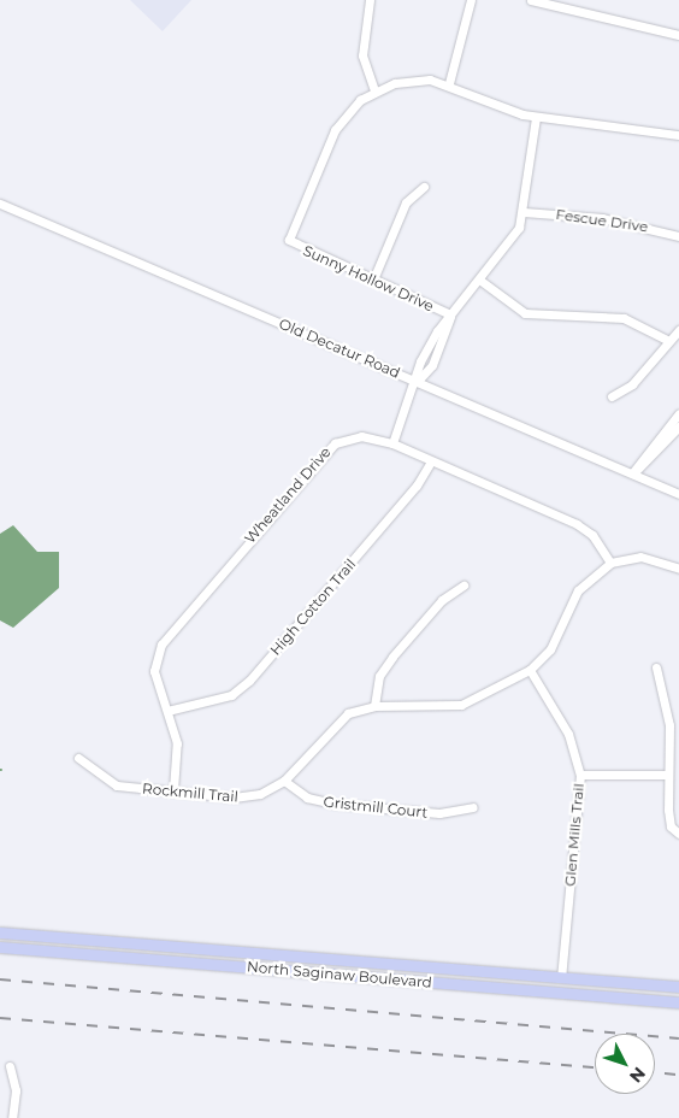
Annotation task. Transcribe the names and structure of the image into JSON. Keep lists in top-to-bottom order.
{
  "streets": {
    "main road": ["North Saginaw Boulevard"],
    "street": [
      "Fescue Drive",
      "Sunny Hollow Drive",
      "Old Decatur Road",
      "Wheatland Drive",
      "High Cotton Trail",
      "Rockmill Trail",
      "Gristmill Court",
      "Glen Mills Trail"
    ]
  },
  "crossings": [
    ["Wheatland Drive", "High Cotton Trail"],
    ["Wheatland Drive", "Rockmill Trail"],
    ["Rockmill Trail", "Gristmill Court"],
    ["Rockmill Trail", "Glen Mills Trail"],
    ["Glen Mills Trail", "North Saginaw Boulevard"]
  ],
  "north": "bottom right"
}
